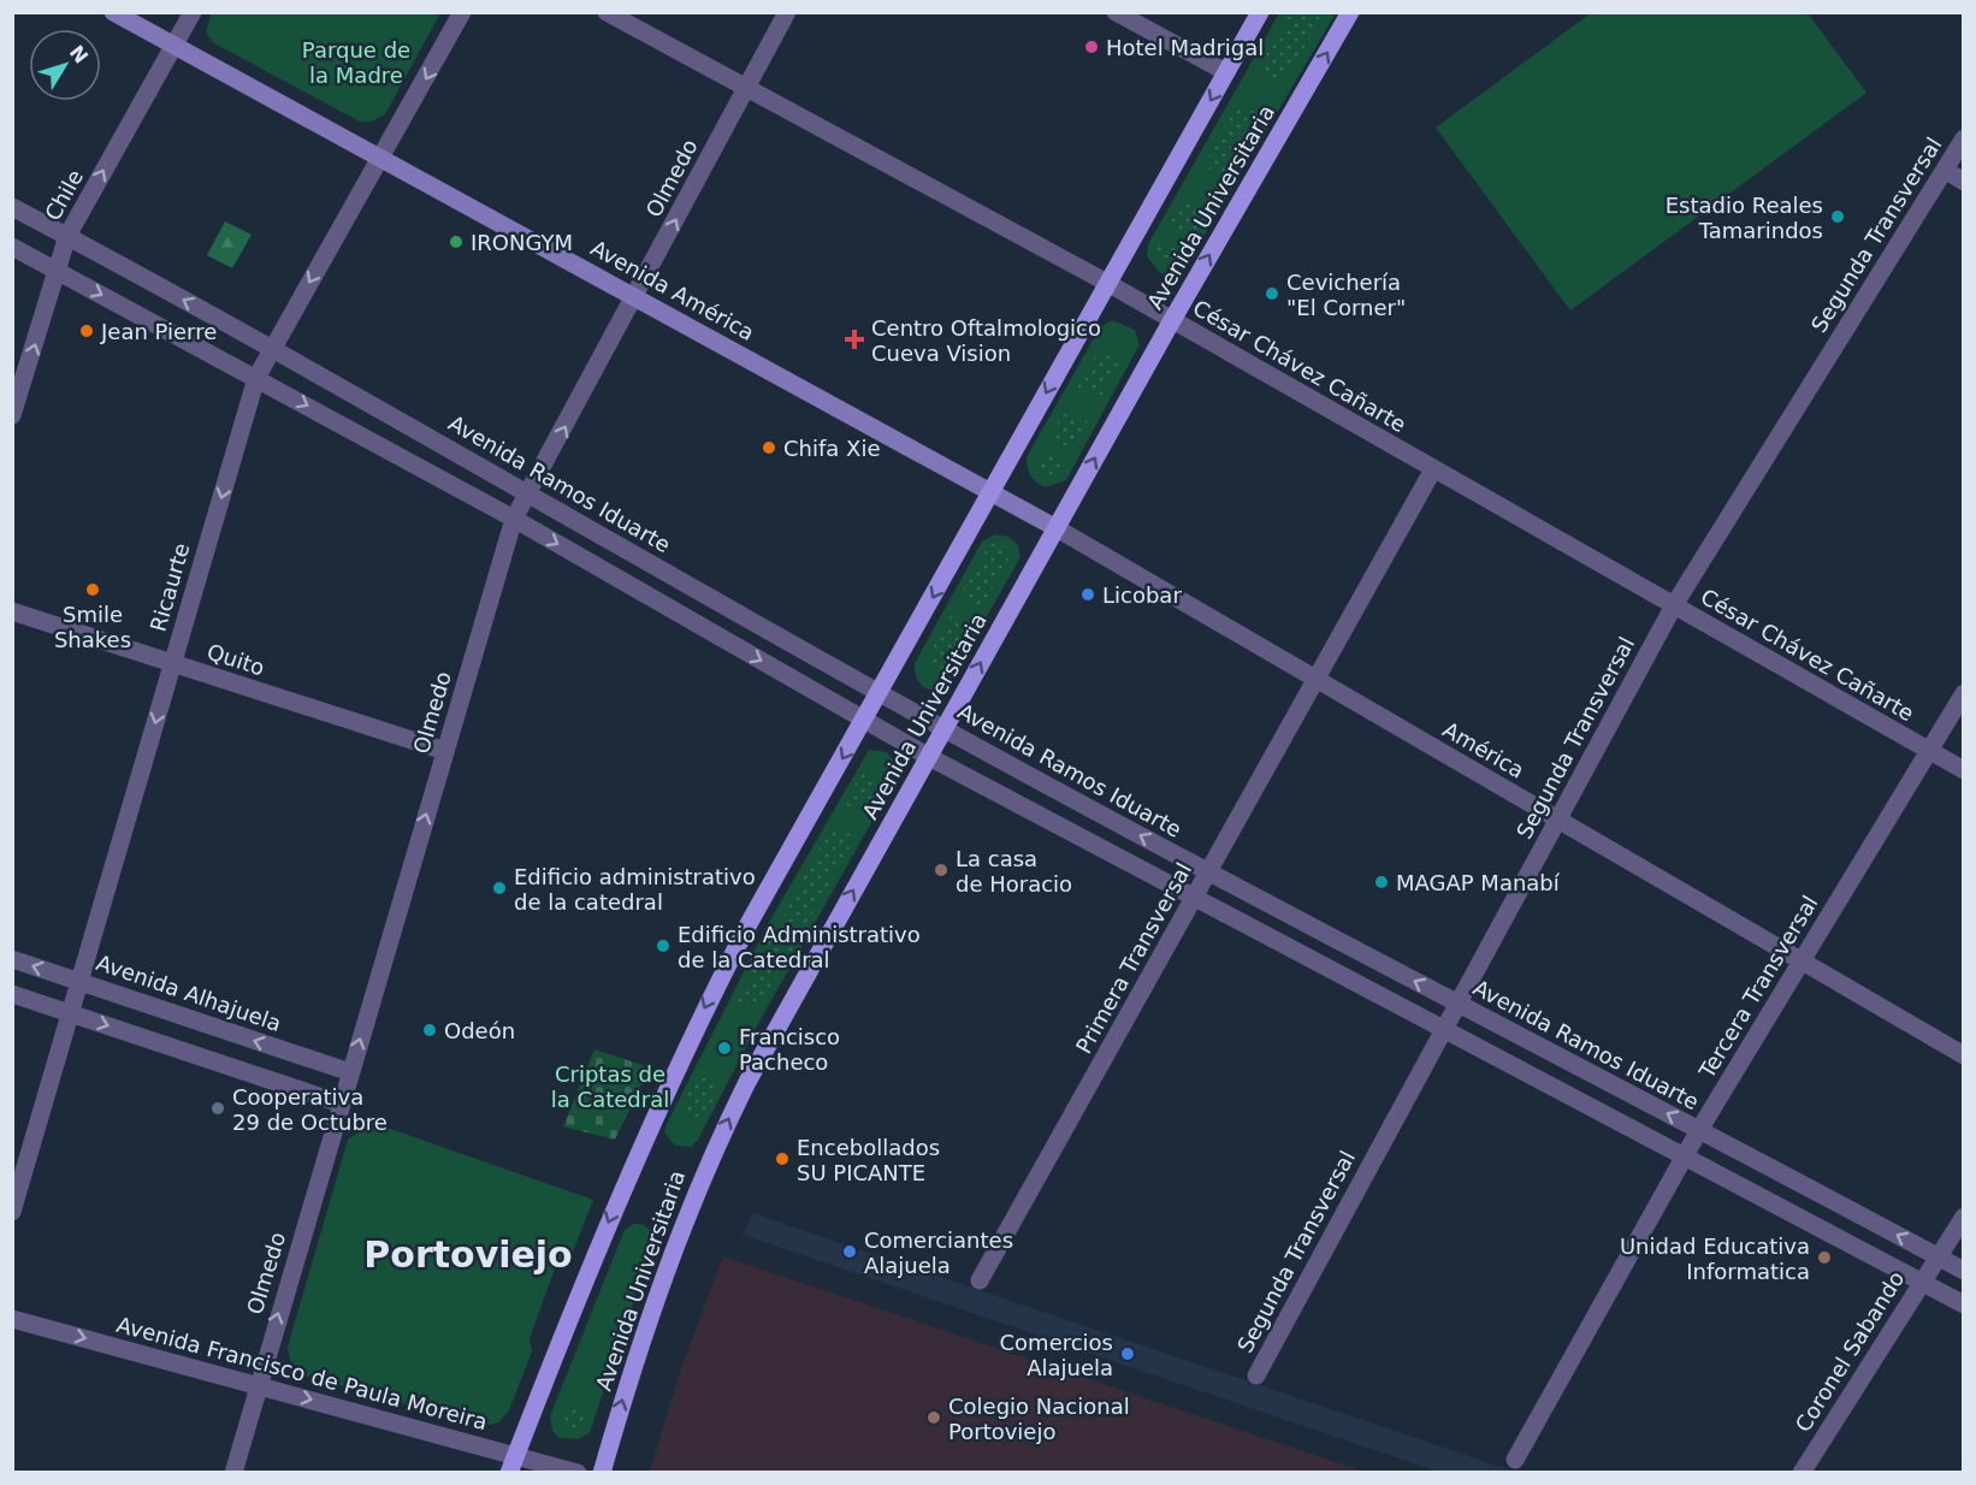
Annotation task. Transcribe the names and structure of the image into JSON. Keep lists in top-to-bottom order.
{
  "streets": {
    "main road": ["Avenida Universitaria"],
    "street": [
      "Olmedo",
      "Chile",
      "Segunda Transversal",
      "Avenida América",
      "César Chávez Cañarte",
      "Avenida Ramos Iduarte",
      "Ricaurte",
      "Quito",
      "América",
      "Primera Transversal",
      "Tercera Transversal",
      "Avenida Alhajuela",
      "Coronel Sabando",
      "Avenida Francisco de Paula Moreira"
    ]
  },
  "crossings": [
    ["Olmedo", "Avenida América"],
    ["Olmedo", "César Chávez Cañarte"],
    ["Olmedo", "Avenida Ramos Iduarte"],
    ["Olmedo", "Quito"],
    ["Olmedo", "Avenida Alhajuela"],
    ["Olmedo", "Avenida Francisco de Paula Moreira"],
    ["Chile", "Avenida América"],
    ["Chile", "Avenida Ramos Iduarte"],
    ["Avenida Universitaria", "Avenida América"],
    ["Avenida Universitaria", "César Chávez Cañarte"],
    ["Avenida Universitaria", "Avenida Ramos Iduarte"],
    ["Avenida Universitaria", "América"],
    ["Avenida Universitaria", "Avenida Francisco de Paula Moreira"],
    ["Segunda Transversal", "César Chávez Cañarte"],
    ["Segunda Transversal", "Avenida Ramos Iduarte"],
    ["Segunda Transversal", "América"],
    ["Avenida América", "Ricaurte"],
    ["Avenida América", "América"],
    ["César Chávez Cañarte", "Primera Transversal"],
    ["César Chávez Cañarte", "Tercera Transversal"],
    ["Avenida Ramos Iduarte", "Ricaurte"],
    ["Avenida Ramos Iduarte", "Primera Transversal"],
    ["Avenida Ramos Iduarte", "Tercera Transversal"],
    ["Avenida Ramos Iduarte", "Coronel Sabando"],
    ["Ricaurte", "Quito"],
    ["Ricaurte", "Avenida Alhajuela"],
    ["América", "Primera Transversal"],
    ["América", "Tercera Transversal"]
  ],
  "one_way": [
    "Olmedo",
    "Chile",
    "Ricaurte",
    "Avenida Francisco de Paula Moreira"
  ],
  "districts": ["Portoviejo"],
  "parks": ["Parque de la Madre", "Criptas de la Catedral"],
  "places": {
    "other": [
      "Hotel Madrigal",
      "Estadio Reales Tamarindos",
      "IRONGYM",
      "Cevichería \"El Corner\"",
      "Jean Pierre",
      "Chifa Xie",
      "Smile Shakes",
      "Licobar",
      "La casa de Horacio",
      "MAGAP Manabí",
      "Edificio administrativo de la catedral",
      "Edificio Administrativo de la Catedral",
      "Odeón",
      "Francisco Pacheco",
      "Cooperativa 29 de Octubre",
      "Encebollados SU PICANTE",
      "Comerciantes Alajuela",
      "Unidad Educativa Informatica",
      "Comercios Alajuela",
      "Colegio Nacional Portoviejo"
    ],
    "health": ["Centro Oftalmologico Cueva Vision"]
  },
  "north": "top right"
}
